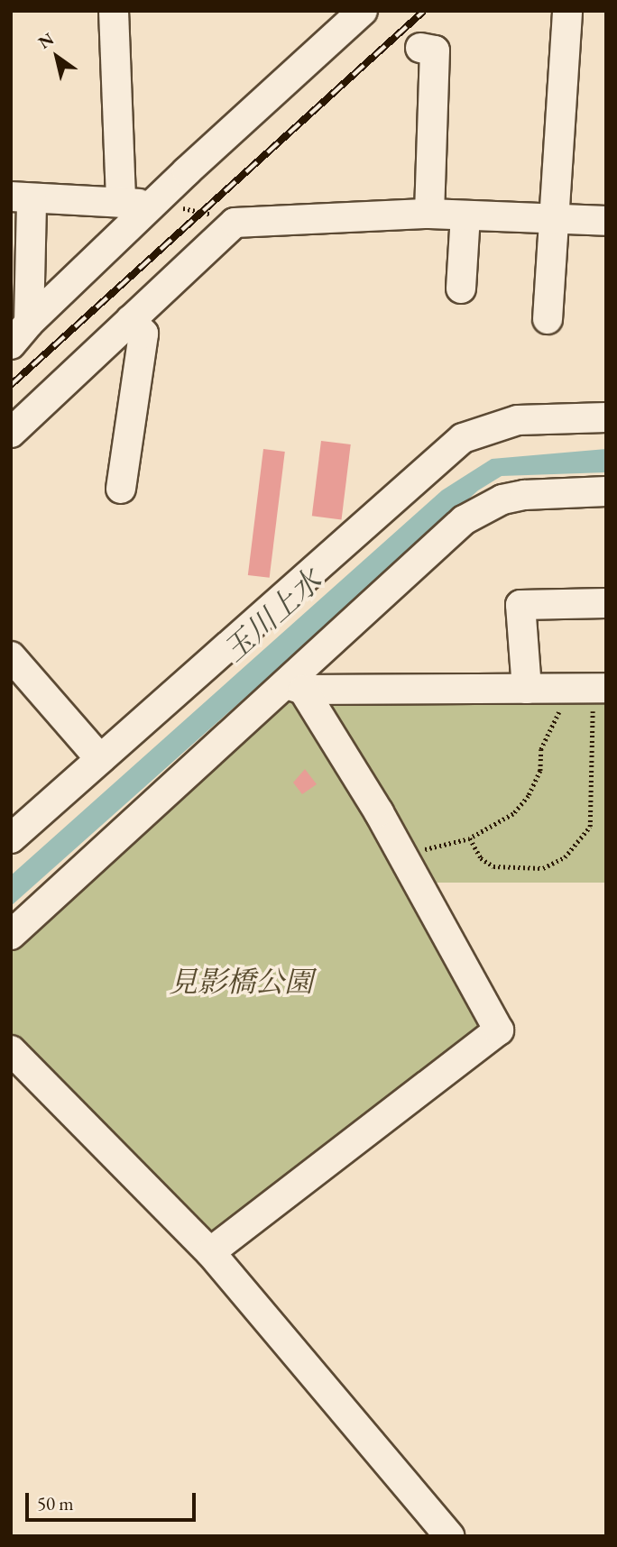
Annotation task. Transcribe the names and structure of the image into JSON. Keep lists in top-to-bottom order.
{
  "water": ["玉川上水"],
  "parks": ["見影橋公園"],
  "scale_bar": "50 m",
  "north": "top left"
}
